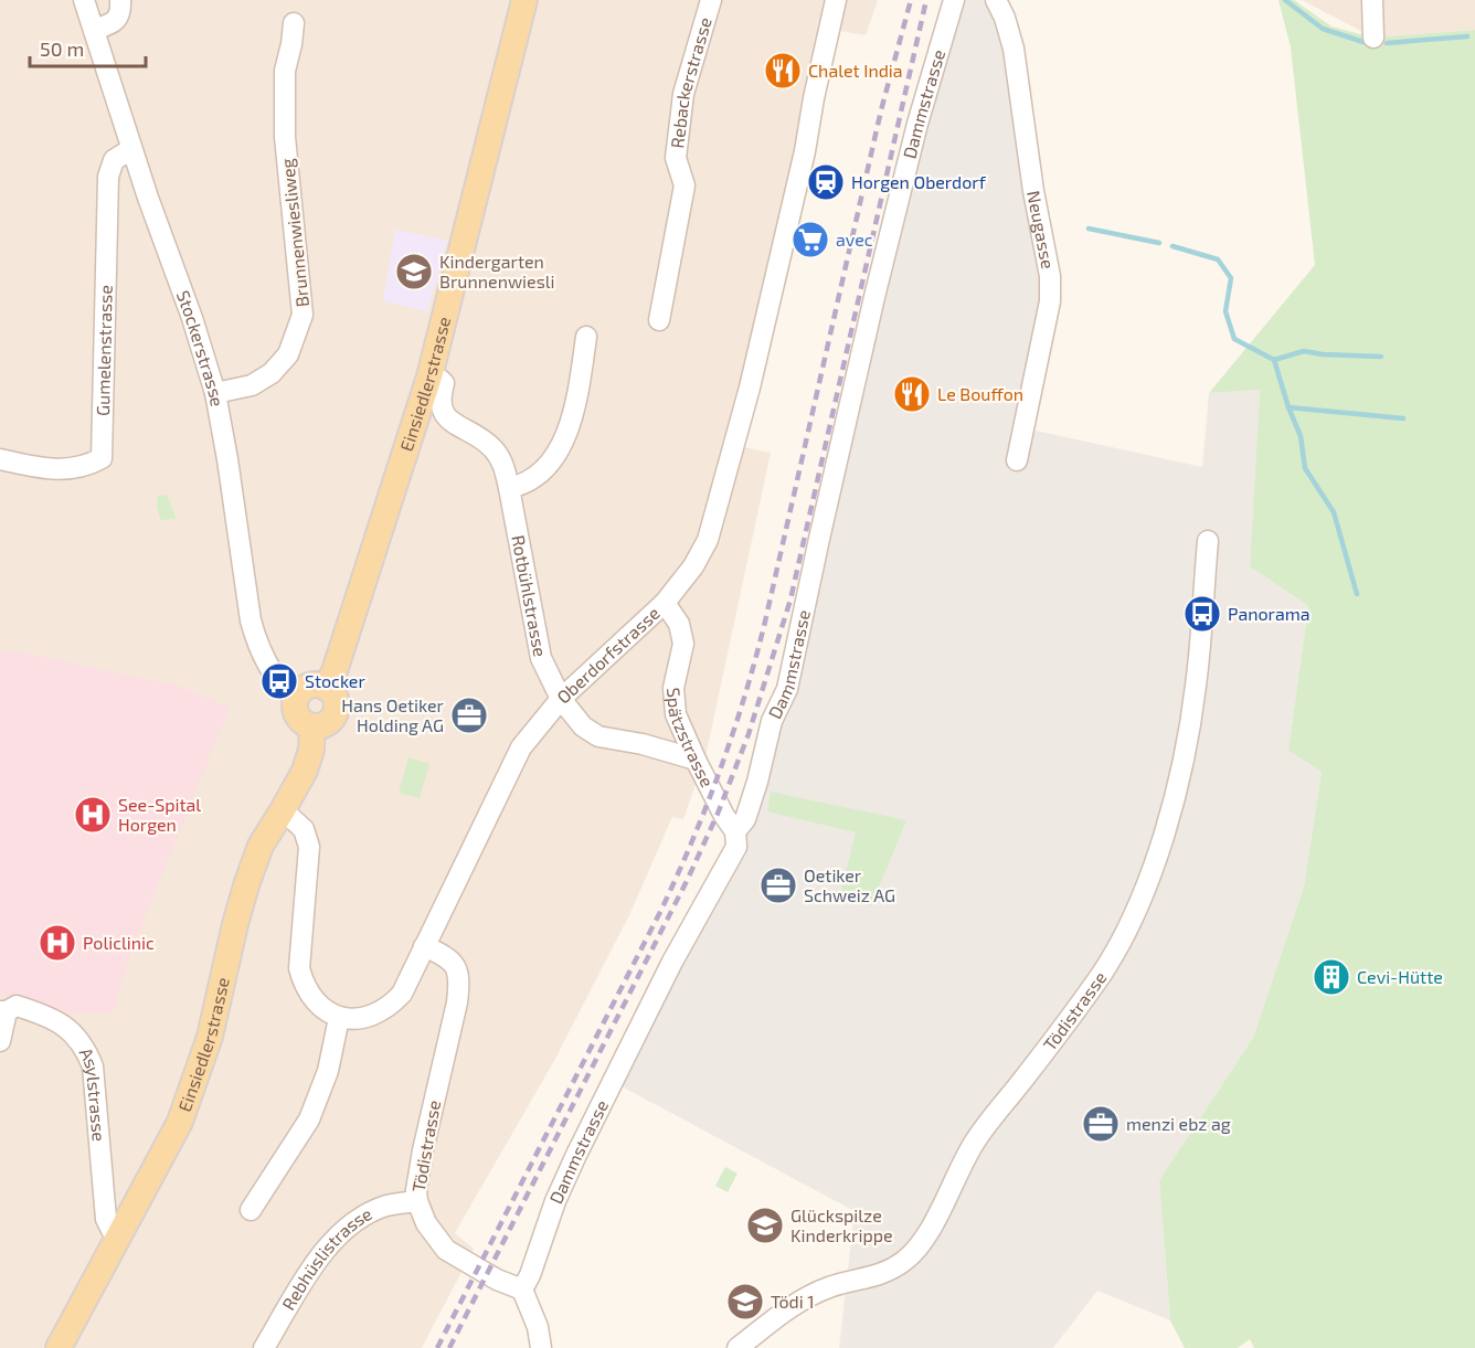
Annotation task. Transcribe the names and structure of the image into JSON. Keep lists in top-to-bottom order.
{
  "streets": {
    "main road": ["Einsiedlerstrasse"],
    "street": [
      "Rebackerstrasse",
      "Dammstrasse",
      "Neugasse",
      "Brunnenwiesliweg",
      "Gumelenstrasse",
      "Stockerstrasse",
      "Rotbühlstrasse",
      "Oberdorfstrasse",
      "Spätzstrasse",
      "Tödistrasse",
      "Asylstrasse",
      "Rebhüslistrasse"
    ]
  },
  "crossings": [
    ["Dammstrasse", "Spätzstrasse"],
    ["Dammstrasse", "Tödistrasse"],
    ["Brunnenwiesliweg", "Stockerstrasse"],
    ["Gumelenstrasse", "Stockerstrasse"],
    ["Stockerstrasse", "Einsiedlerstrasse"],
    ["Einsiedlerstrasse", "Rotbühlstrasse"],
    ["Einsiedlerstrasse", "Asylstrasse"],
    ["Rotbühlstrasse", "Oberdorfstrasse"],
    ["Rotbühlstrasse", "Spätzstrasse"],
    ["Oberdorfstrasse", "Spätzstrasse"],
    ["Oberdorfstrasse", "Tödistrasse"],
    ["Tödistrasse", "Rebhüslistrasse"]
  ],
  "places": {
    "restaurant": ["Chalet India", "Le Bouffon"],
    "station": ["Horgen Oberdorf"],
    "supermarket": ["avec"],
    "school or university": ["Kindergarten Brunnenwiesli", "Glückspilze Kinderkrippe", "Tödi 1"],
    "bus stop": ["Panorama", "Stocker"],
    "office": ["Hans Oetiker Holding AG", "Oetiker Schweiz AG", "menzi ebz ag"],
    "hospital": ["See-Spital Horgen", "Policlinic"],
    "building": ["Cevi-Hütte"]
  },
  "scale_bar": "50 m"
}
